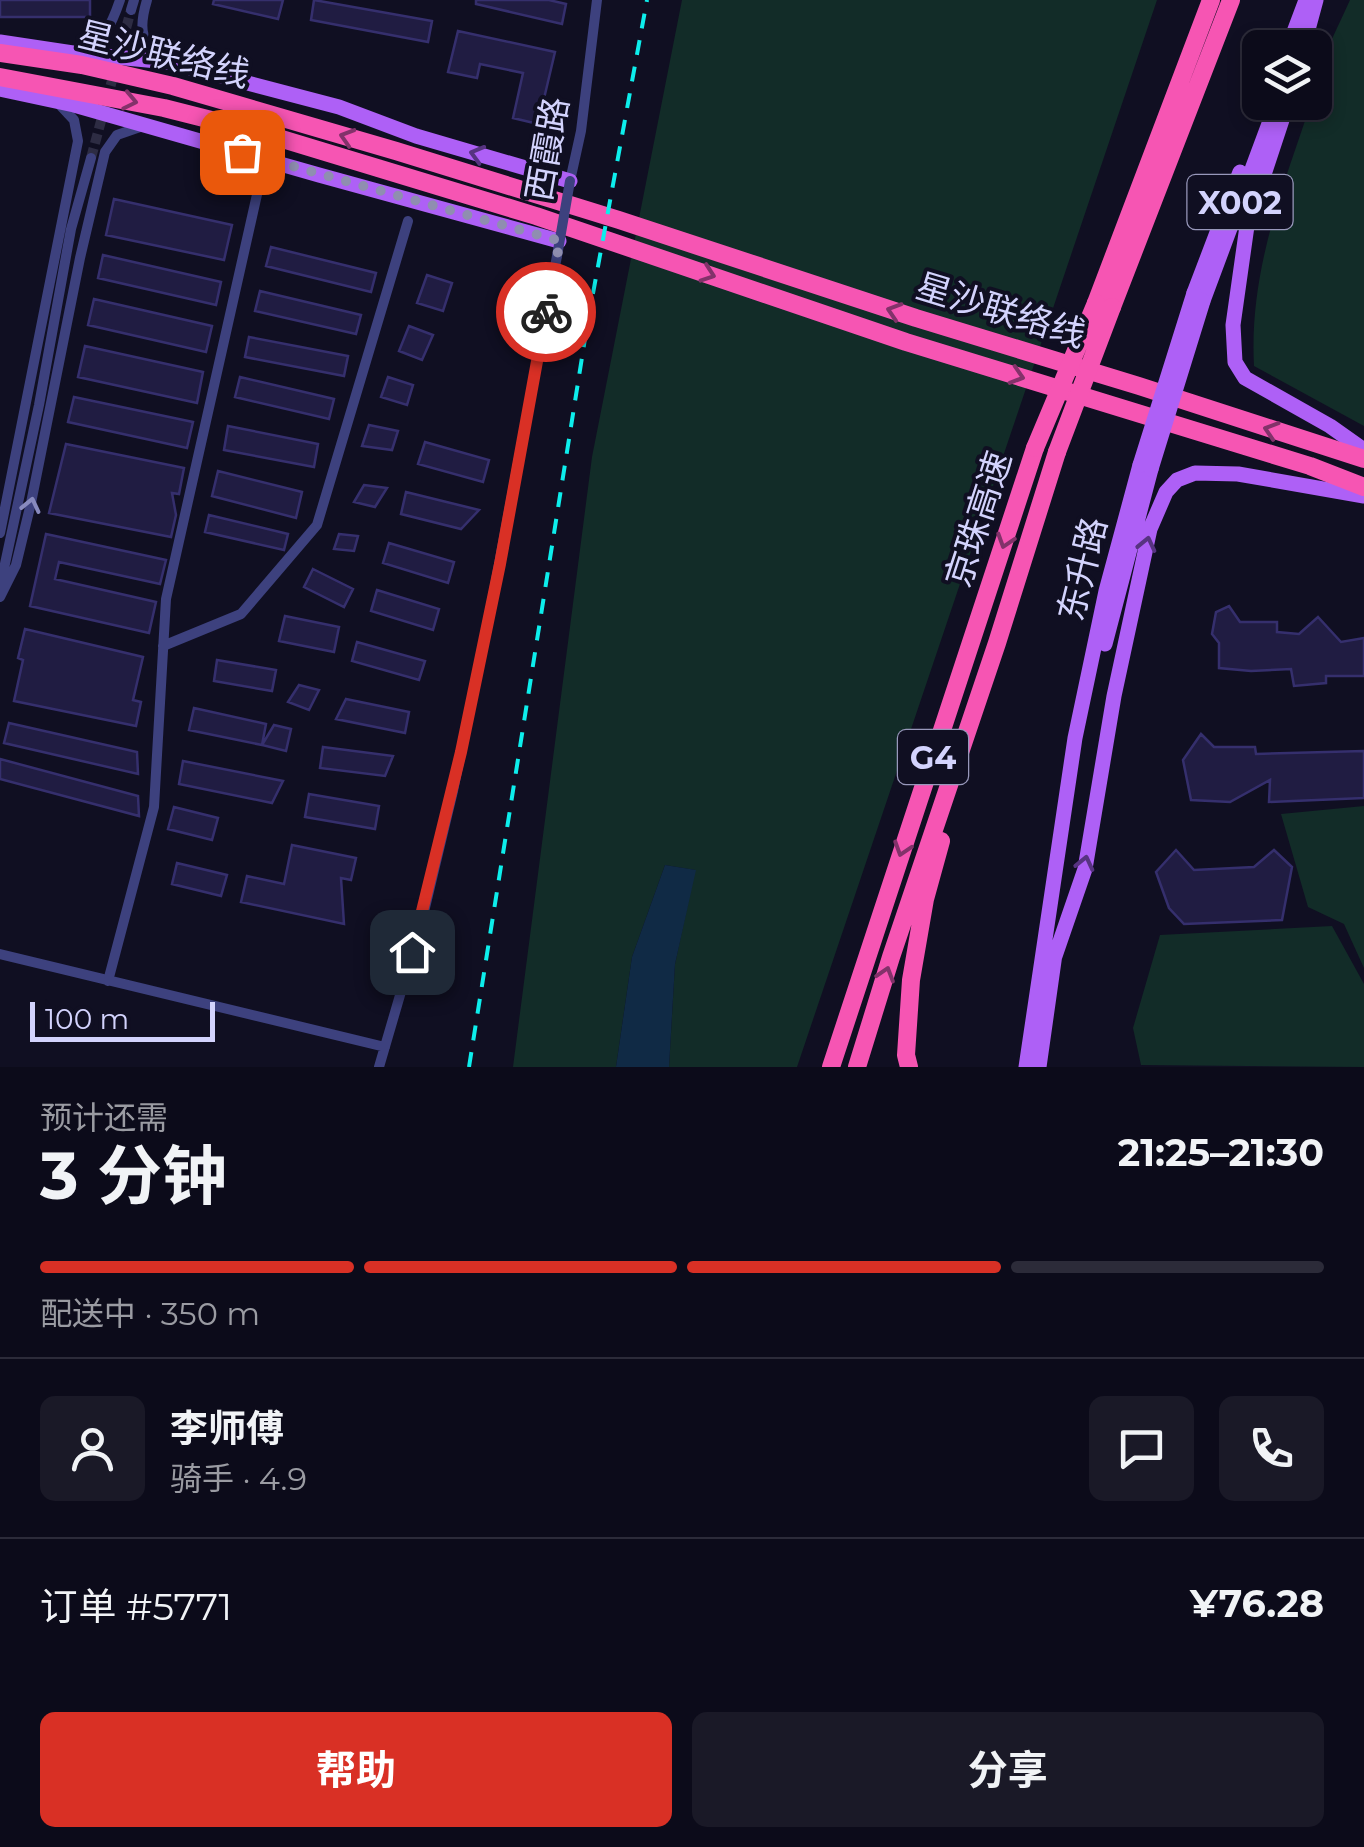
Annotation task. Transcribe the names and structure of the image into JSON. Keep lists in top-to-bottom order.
{
  "streets": {
    "highway": ["星沙联络线", "京珠高速", "G4"],
    "main road": ["X002", "东升路"],
    "street": ["西霞路"]
  },
  "scale_bar": "100 m",
  "page": {
    "scale": "100 m",
    "heading": ["3 分钟", "预计还需", "21:25–21:30"],
    "panel": [
      "李师傅",
      "骑手 · 4.9",
      "订单 #5771",
      "¥76.28"
    ],
    "bar": "配送中 · 350 m",
    "buttons": ["帮助", "分享"]
  }
}
